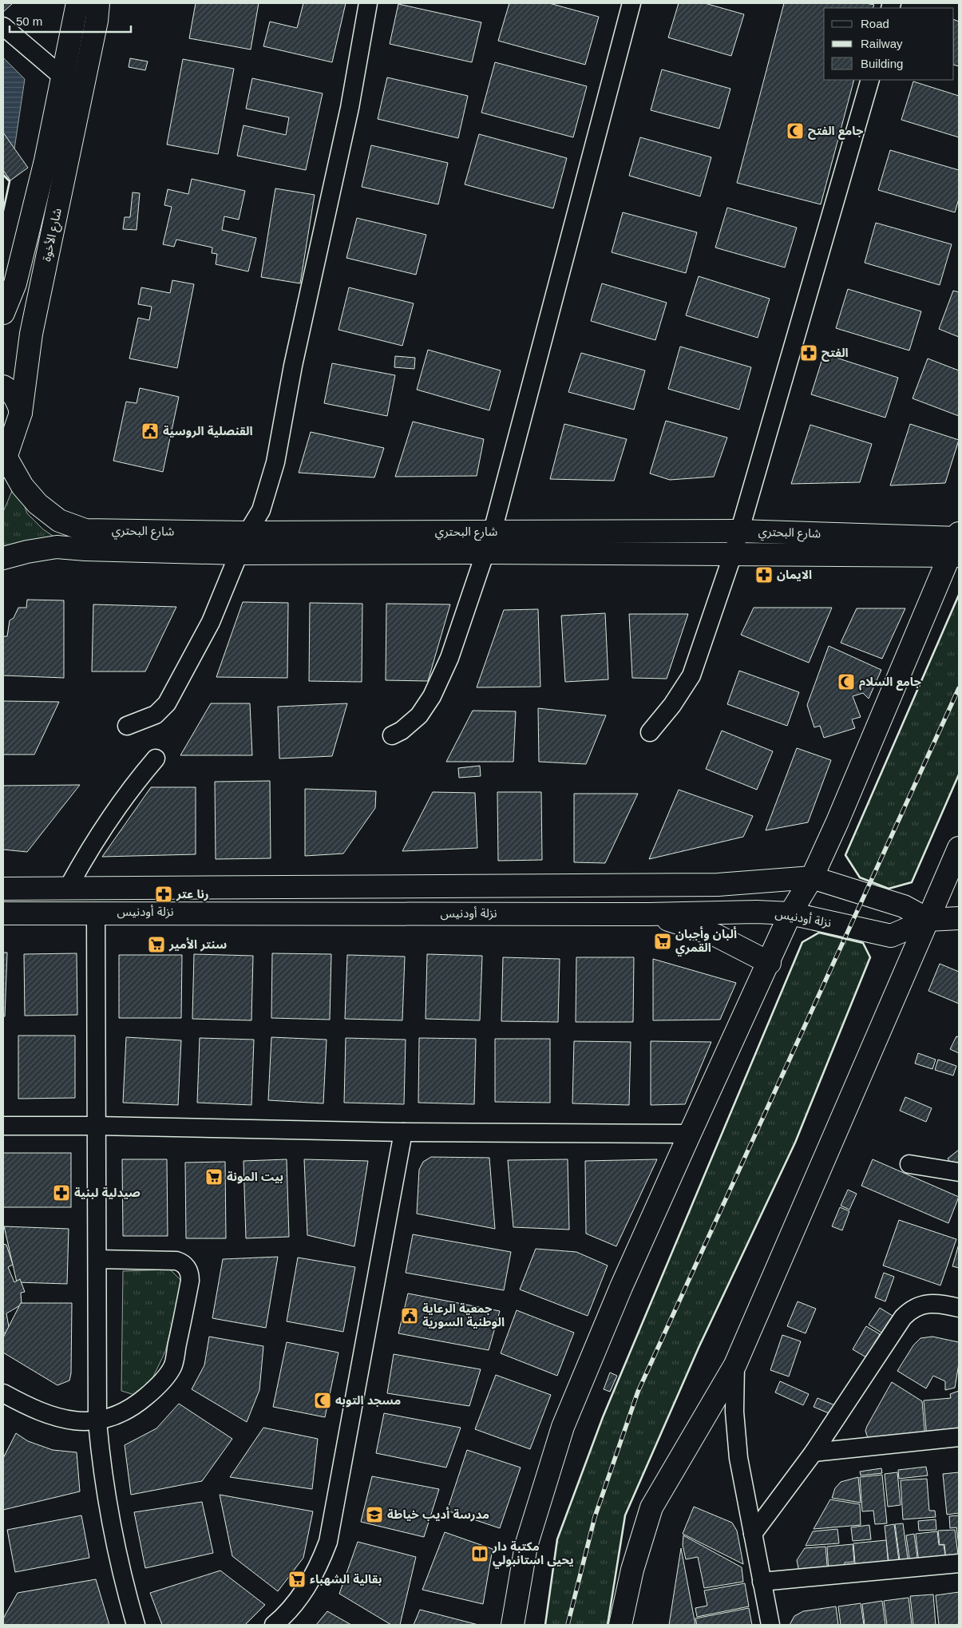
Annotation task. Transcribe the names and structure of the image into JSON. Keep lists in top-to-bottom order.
{
  "streets": {
    "main road": ["شارع الأخوة", "شارع البحتري", "نزلة أودنيس"]
  },
  "crossings": [
    ["شارع الأخوة", "شارع البحتري"]
  ],
  "places": {
    "mosque": ["جامع الفتح", "جامع السلام", "مسجد التوبه"],
    "pharmacy": [
      "الفتح",
      "الايمان",
      "رنا عتر",
      "صيدلية لبنية"
    ],
    "public building": ["القنصلية الروسية", "جمعية الرعاية الوطنية السورية"],
    "supermarket": [
      "ألبان وأجبان القمري",
      "سنتر الأمير",
      "بيت المونة",
      "بقالية الشهباء"
    ],
    "school or university": ["مدرسة أديب خياطة"],
    "library": ["مكتبة دار يحيى استانبولي"]
  },
  "legend": ["Road", "Railway", "Building"],
  "scale_bar": "50 m"
}
